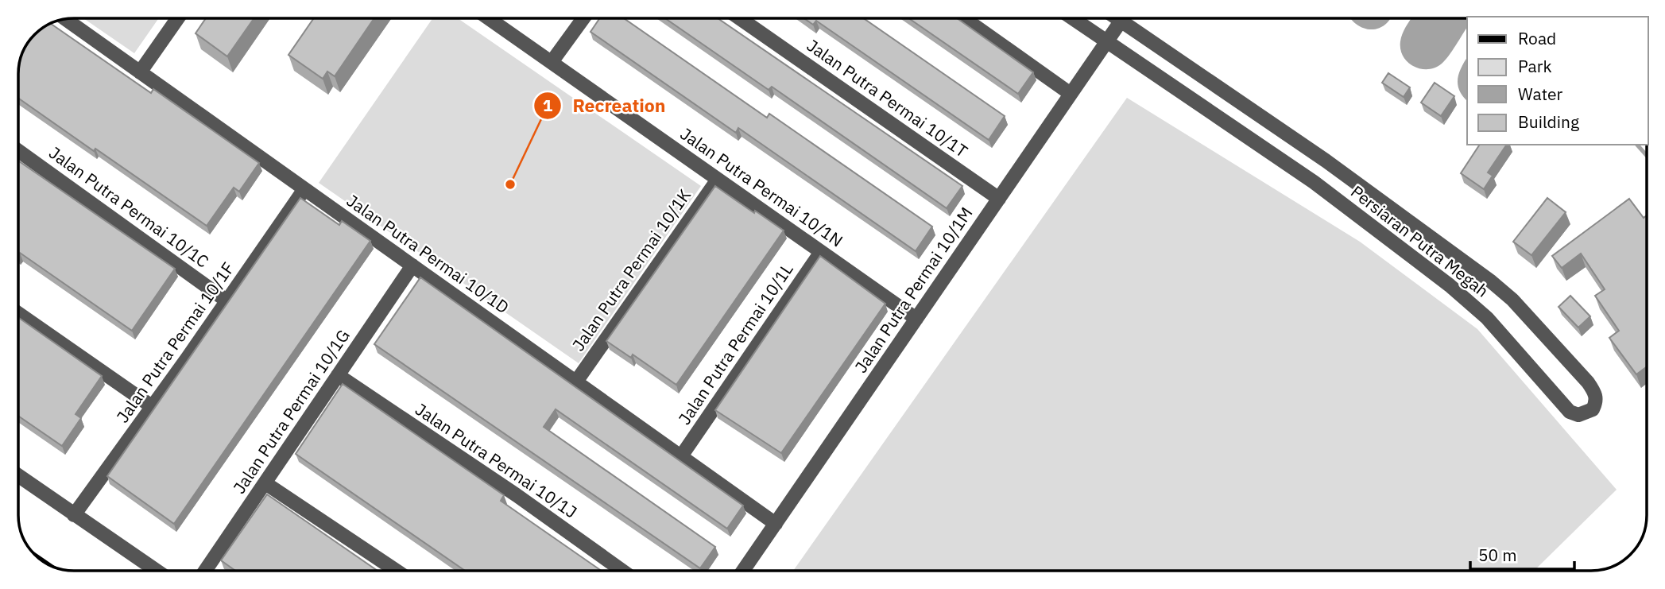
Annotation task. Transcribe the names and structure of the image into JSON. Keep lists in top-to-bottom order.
{
  "streets": {
    "street": [
      "Jalan Putra Permai 10/1T",
      "Jalan Putra Permai 10/1N",
      "Jalan Putra Permai 10/1C",
      "Persiaran Putra Megah",
      "Jalan Putra Permai 10/1D",
      "Jalan Putra Permai 10/1K",
      "Jalan Putra Permai 10/1M",
      "Jalan Putra Permai 10/1F",
      "Jalan Putra Permai 10/1L",
      "Jalan Putra Permai 10/1G",
      "Jalan Putra Permai 10/1J"
    ]
  },
  "crossings": [
    ["Jalan Putra Permai 10/1T", "Jalan Putra Permai 10/1M"],
    ["Jalan Putra Permai 10/1N", "Jalan Putra Permai 10/1K"],
    ["Jalan Putra Permai 10/1N", "Jalan Putra Permai 10/1M"],
    ["Jalan Putra Permai 10/1N", "Jalan Putra Permai 10/1L"],
    ["Jalan Putra Permai 10/1C", "Jalan Putra Permai 10/1F"],
    ["Persiaran Putra Megah", "Jalan Putra Permai 10/1M"],
    ["Jalan Putra Permai 10/1D", "Jalan Putra Permai 10/1K"],
    ["Jalan Putra Permai 10/1D", "Jalan Putra Permai 10/1M"],
    ["Jalan Putra Permai 10/1D", "Jalan Putra Permai 10/1F"],
    ["Jalan Putra Permai 10/1D", "Jalan Putra Permai 10/1L"],
    ["Jalan Putra Permai 10/1D", "Jalan Putra Permai 10/1G"],
    ["Jalan Putra Permai 10/1G", "Jalan Putra Permai 10/1J"]
  ],
  "places": ["Recreation"],
  "legend": [
    "Road",
    "Park",
    "Water",
    "Building"
  ],
  "scale_bar": "50 m"
}
